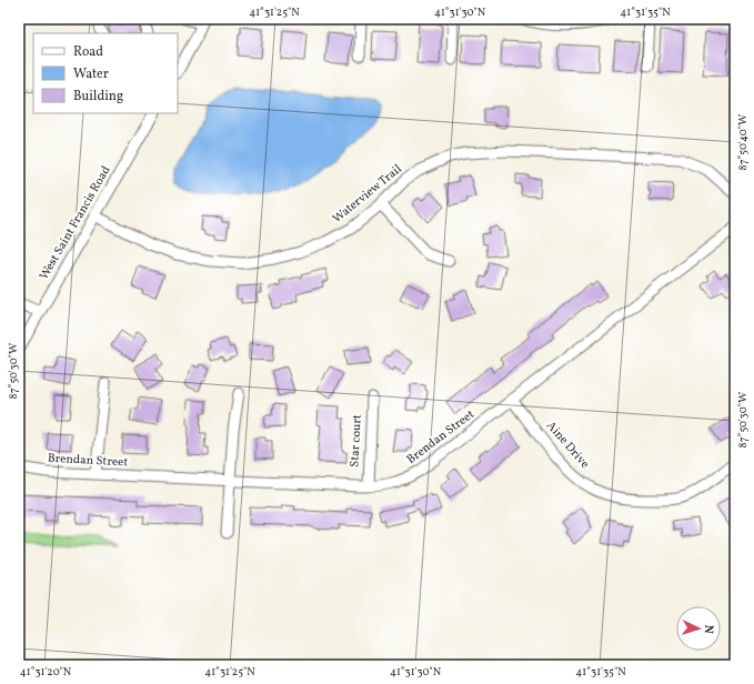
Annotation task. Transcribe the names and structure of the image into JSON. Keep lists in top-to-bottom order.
{
  "streets": {
    "street": [
      "Waterview Trail",
      "West Saint Francis Road",
      "Brendan Street",
      "Star court",
      "Aine Drive"
    ]
  },
  "crossings": [
    ["Waterview Trail", "West Saint Francis Road"],
    ["Brendan Street", "Star court"],
    ["Brendan Street", "Aine Drive"]
  ],
  "legend": ["Road", "Water", "Building"],
  "north": "right",
  "coordinates": [
    "41°31'25\"N",
    "41°31'30\"N",
    "41°31'35\"N",
    "87°50'40\"W",
    "87°50'30\"W",
    "41°31'20\"N"
  ]
}
